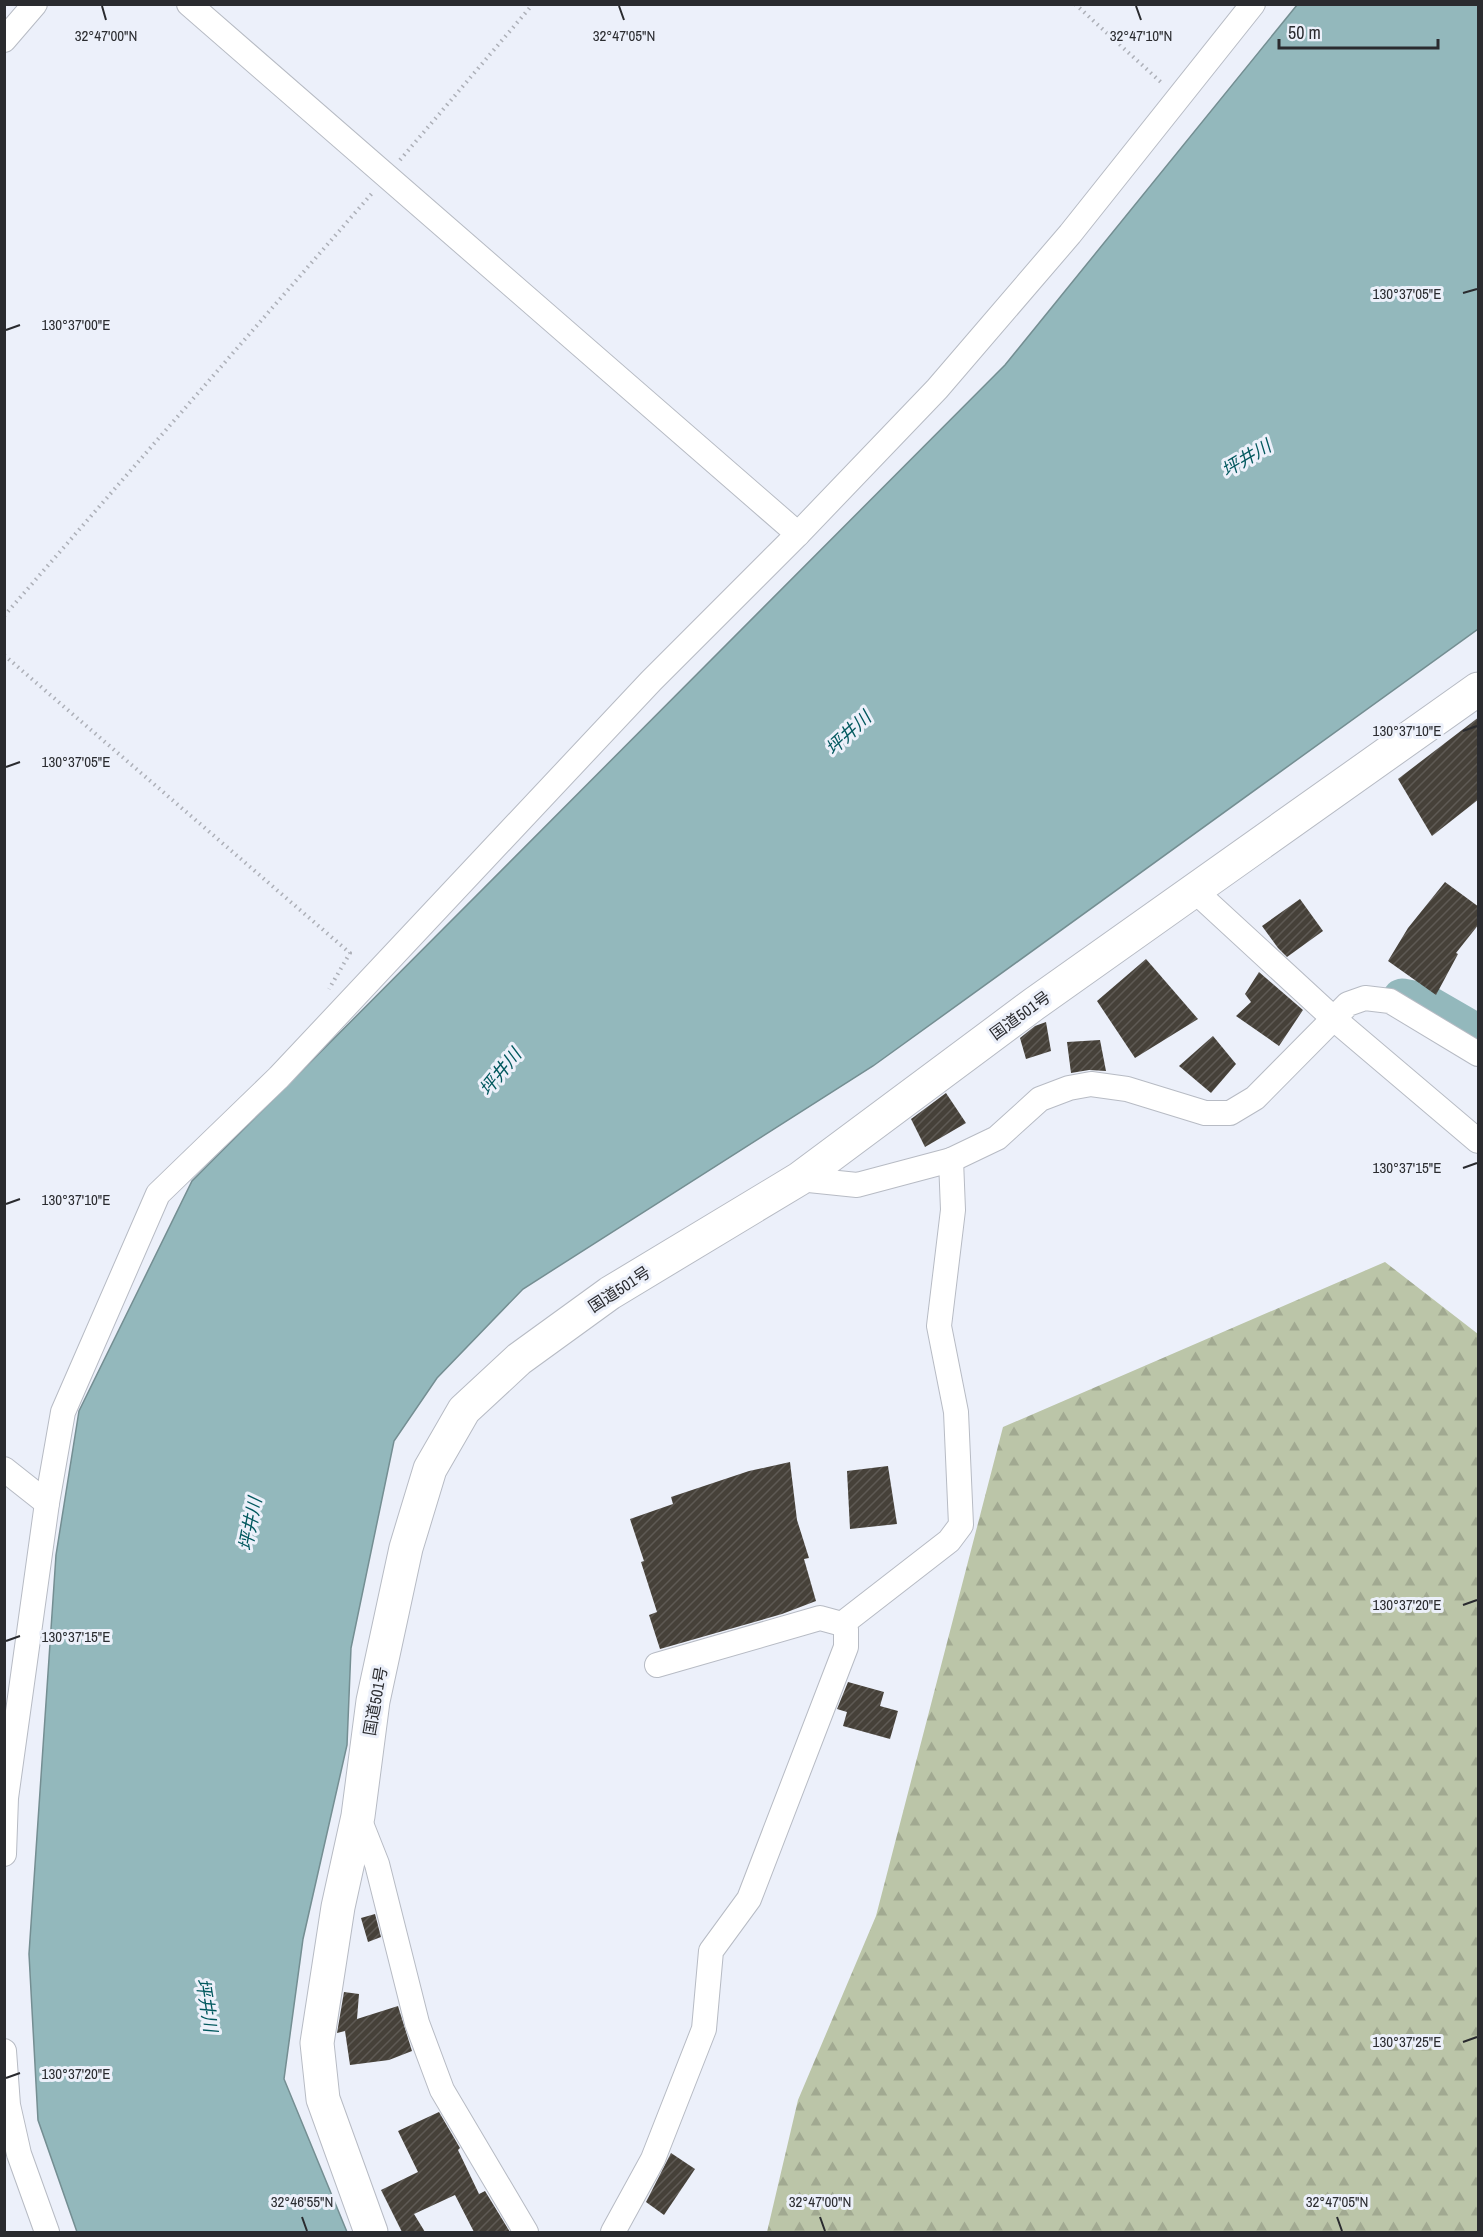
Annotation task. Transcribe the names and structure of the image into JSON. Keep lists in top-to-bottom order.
{
  "streets": {
    "highway": ["国道501号"]
  },
  "water": ["坪井川"],
  "scale_bar": "50 m",
  "coordinates": [
    "32°47'00\"N",
    "32°47'05\"N",
    "32°47'10\"N",
    "130°37'05\"E",
    "130°37'00\"E",
    "130°37'10\"E",
    "130°37'15\"E",
    "130°37'20\"E",
    "130°37'25\"E",
    "32°46'55\"N"
  ]
}
